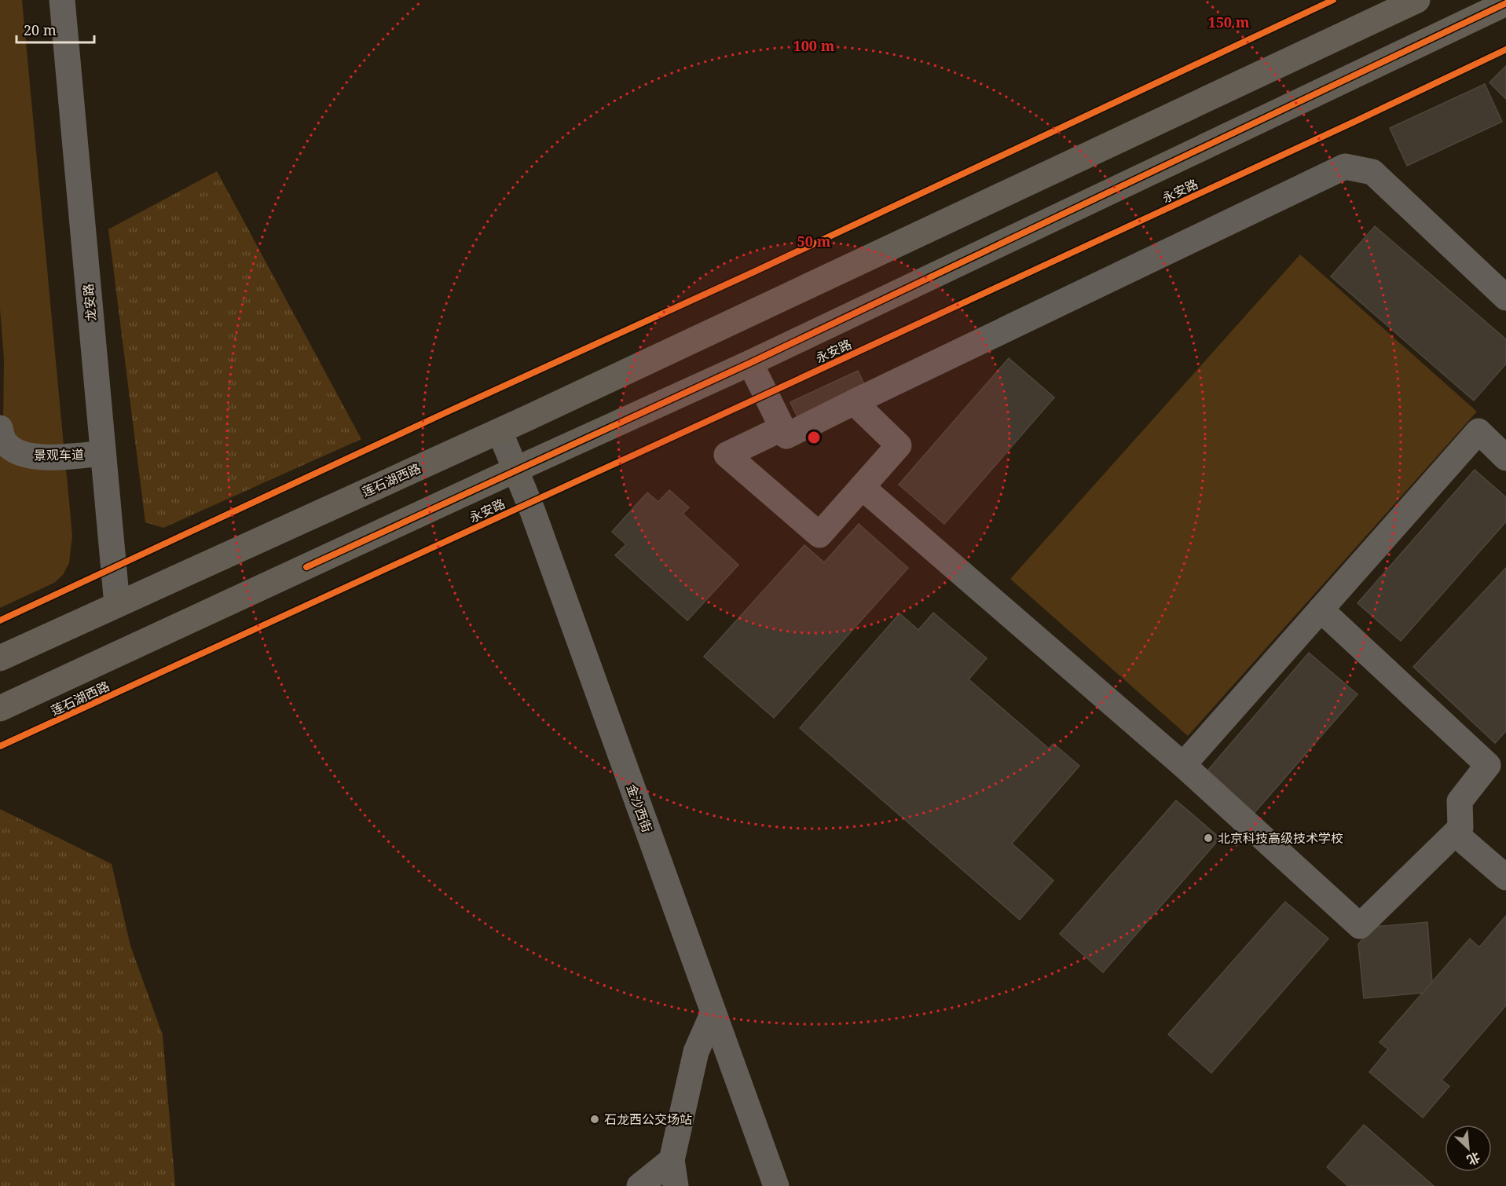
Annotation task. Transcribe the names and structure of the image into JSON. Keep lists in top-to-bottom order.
{
  "streets": {
    "main road": ["永安路", "莲石湖西路"],
    "street": ["龙安路", "景观车道", "金沙西街"]
  },
  "crossings": [
    ["永安路", "莲石湖西路"],
    ["永安路", "金沙西街"],
    ["龙安路", "景观车道"],
    ["龙安路", "莲石湖西路"],
    ["莲石湖西路", "金沙西街"]
  ],
  "places": ["北京科技高级技术学校", "石龙西公交场站"],
  "scale_bar": "20 m",
  "north": "bottom right",
  "rings": ["150 m", "100 m", "50 m"]
}
